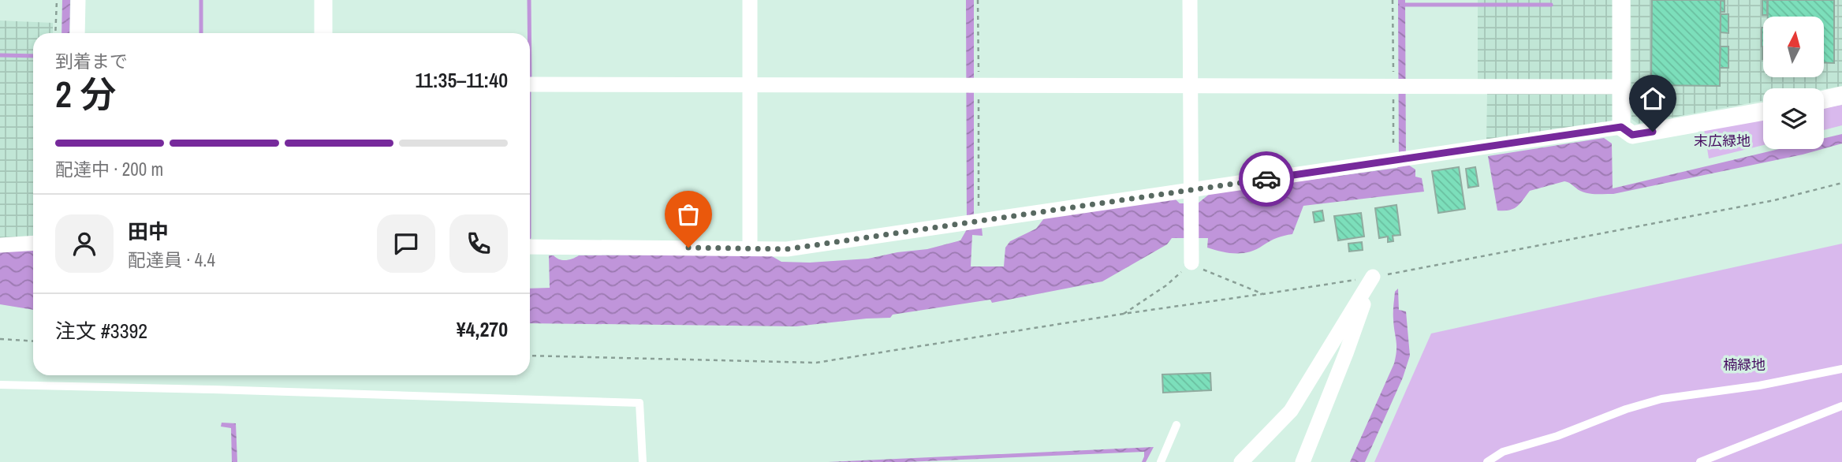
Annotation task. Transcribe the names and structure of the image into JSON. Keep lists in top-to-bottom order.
{
  "parks": ["末広緑地", "楠緑地"],
  "north": "top",
  "page": {
    "heading": ["2 分", "到着まで", "11:35–11:40"],
    "panel": [
      "田中",
      "配達員 · 4.4",
      "注文 #3392",
      "¥4,270"
    ],
    "bar": "配達中 · 200 m"
  }
}
